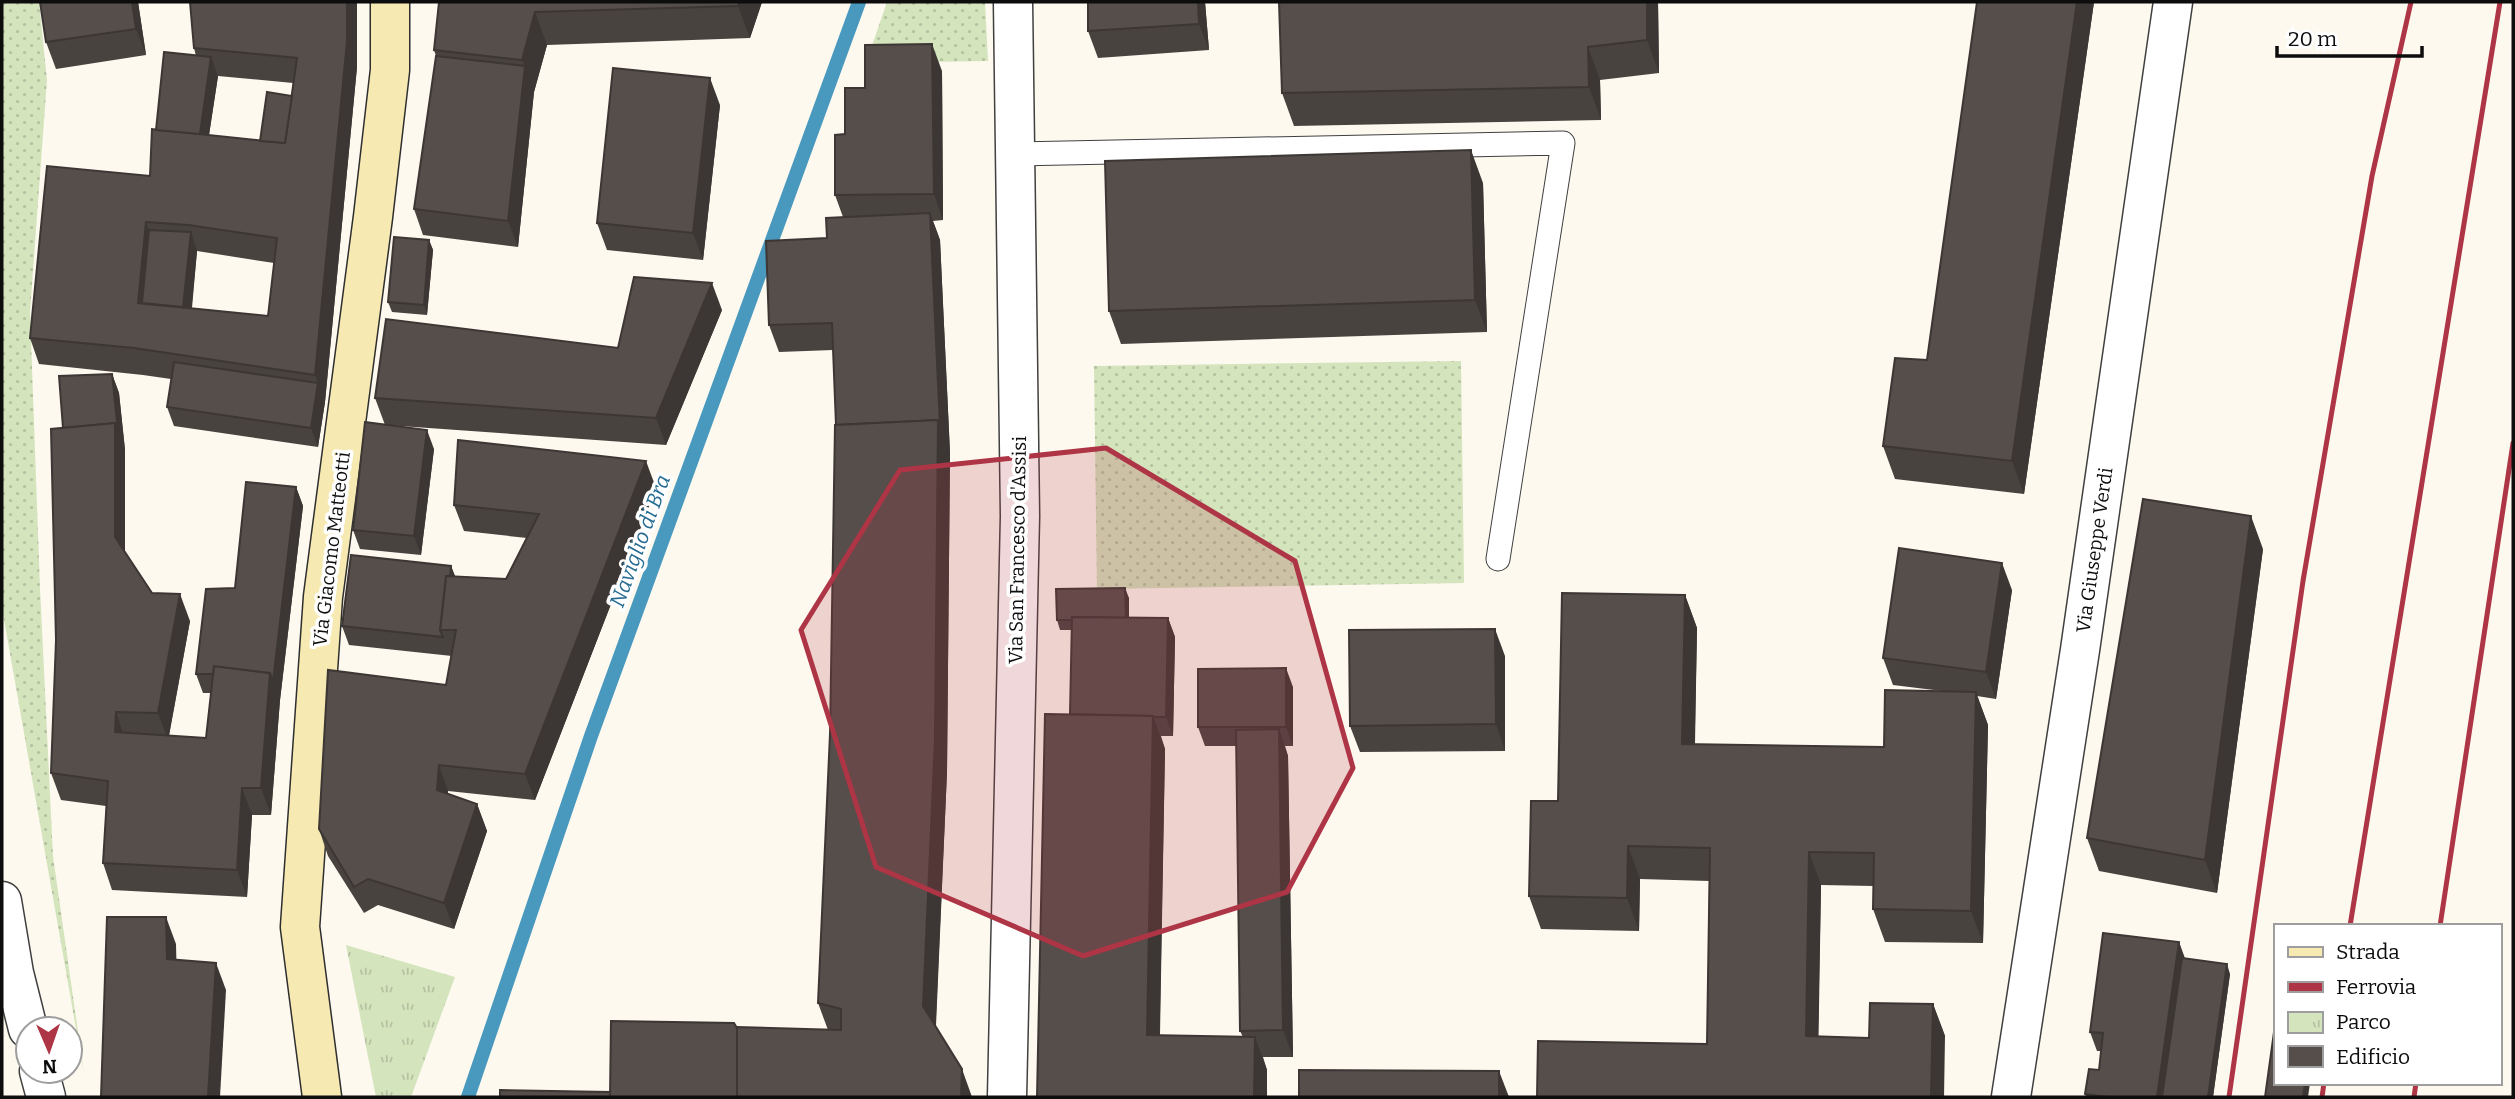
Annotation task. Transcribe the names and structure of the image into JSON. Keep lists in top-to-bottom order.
{
  "streets": {
    "street": ["Via Giacomo Matteotti", "Via San Francesco d'Assisi", "Via Giuseppe Verdi"]
  },
  "water": ["Naviglio di Bra"],
  "legend": [
    "Strada",
    "Ferrovia",
    "Parco",
    "Edificio"
  ],
  "scale_bar": "20 m",
  "north": "bottom"
}
